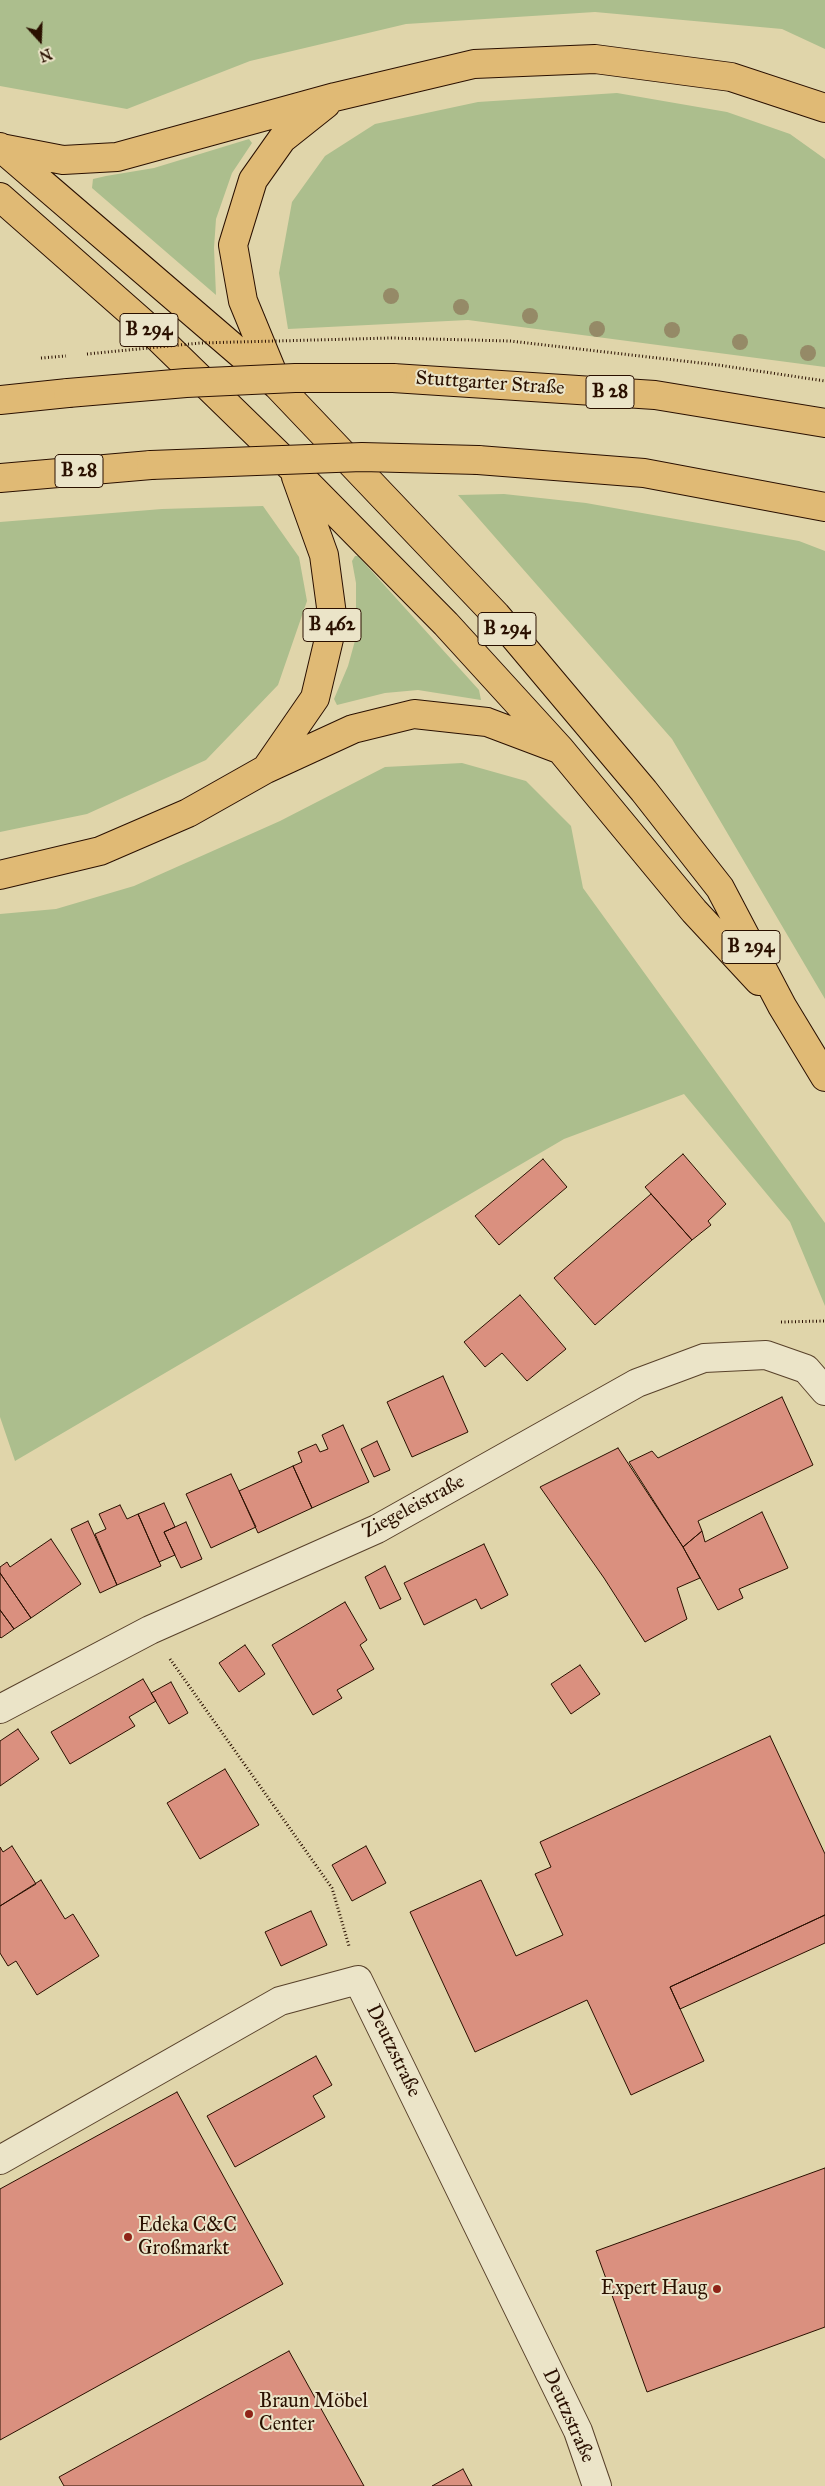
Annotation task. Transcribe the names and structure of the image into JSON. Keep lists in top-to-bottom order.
{
  "streets": {
    "main road": [
      "B 294",
      "Stuttgarter Straße",
      "B 28",
      "B 462"
    ],
    "street": ["Ziegeleistraße", "Deutzstraße"]
  },
  "crossings": [
    ["B 294", "B 462"]
  ],
  "places": ["Edeka C&C Großmarkt", "Expert Haug", "Braun Möbel Center"],
  "north": "bottom"
}
